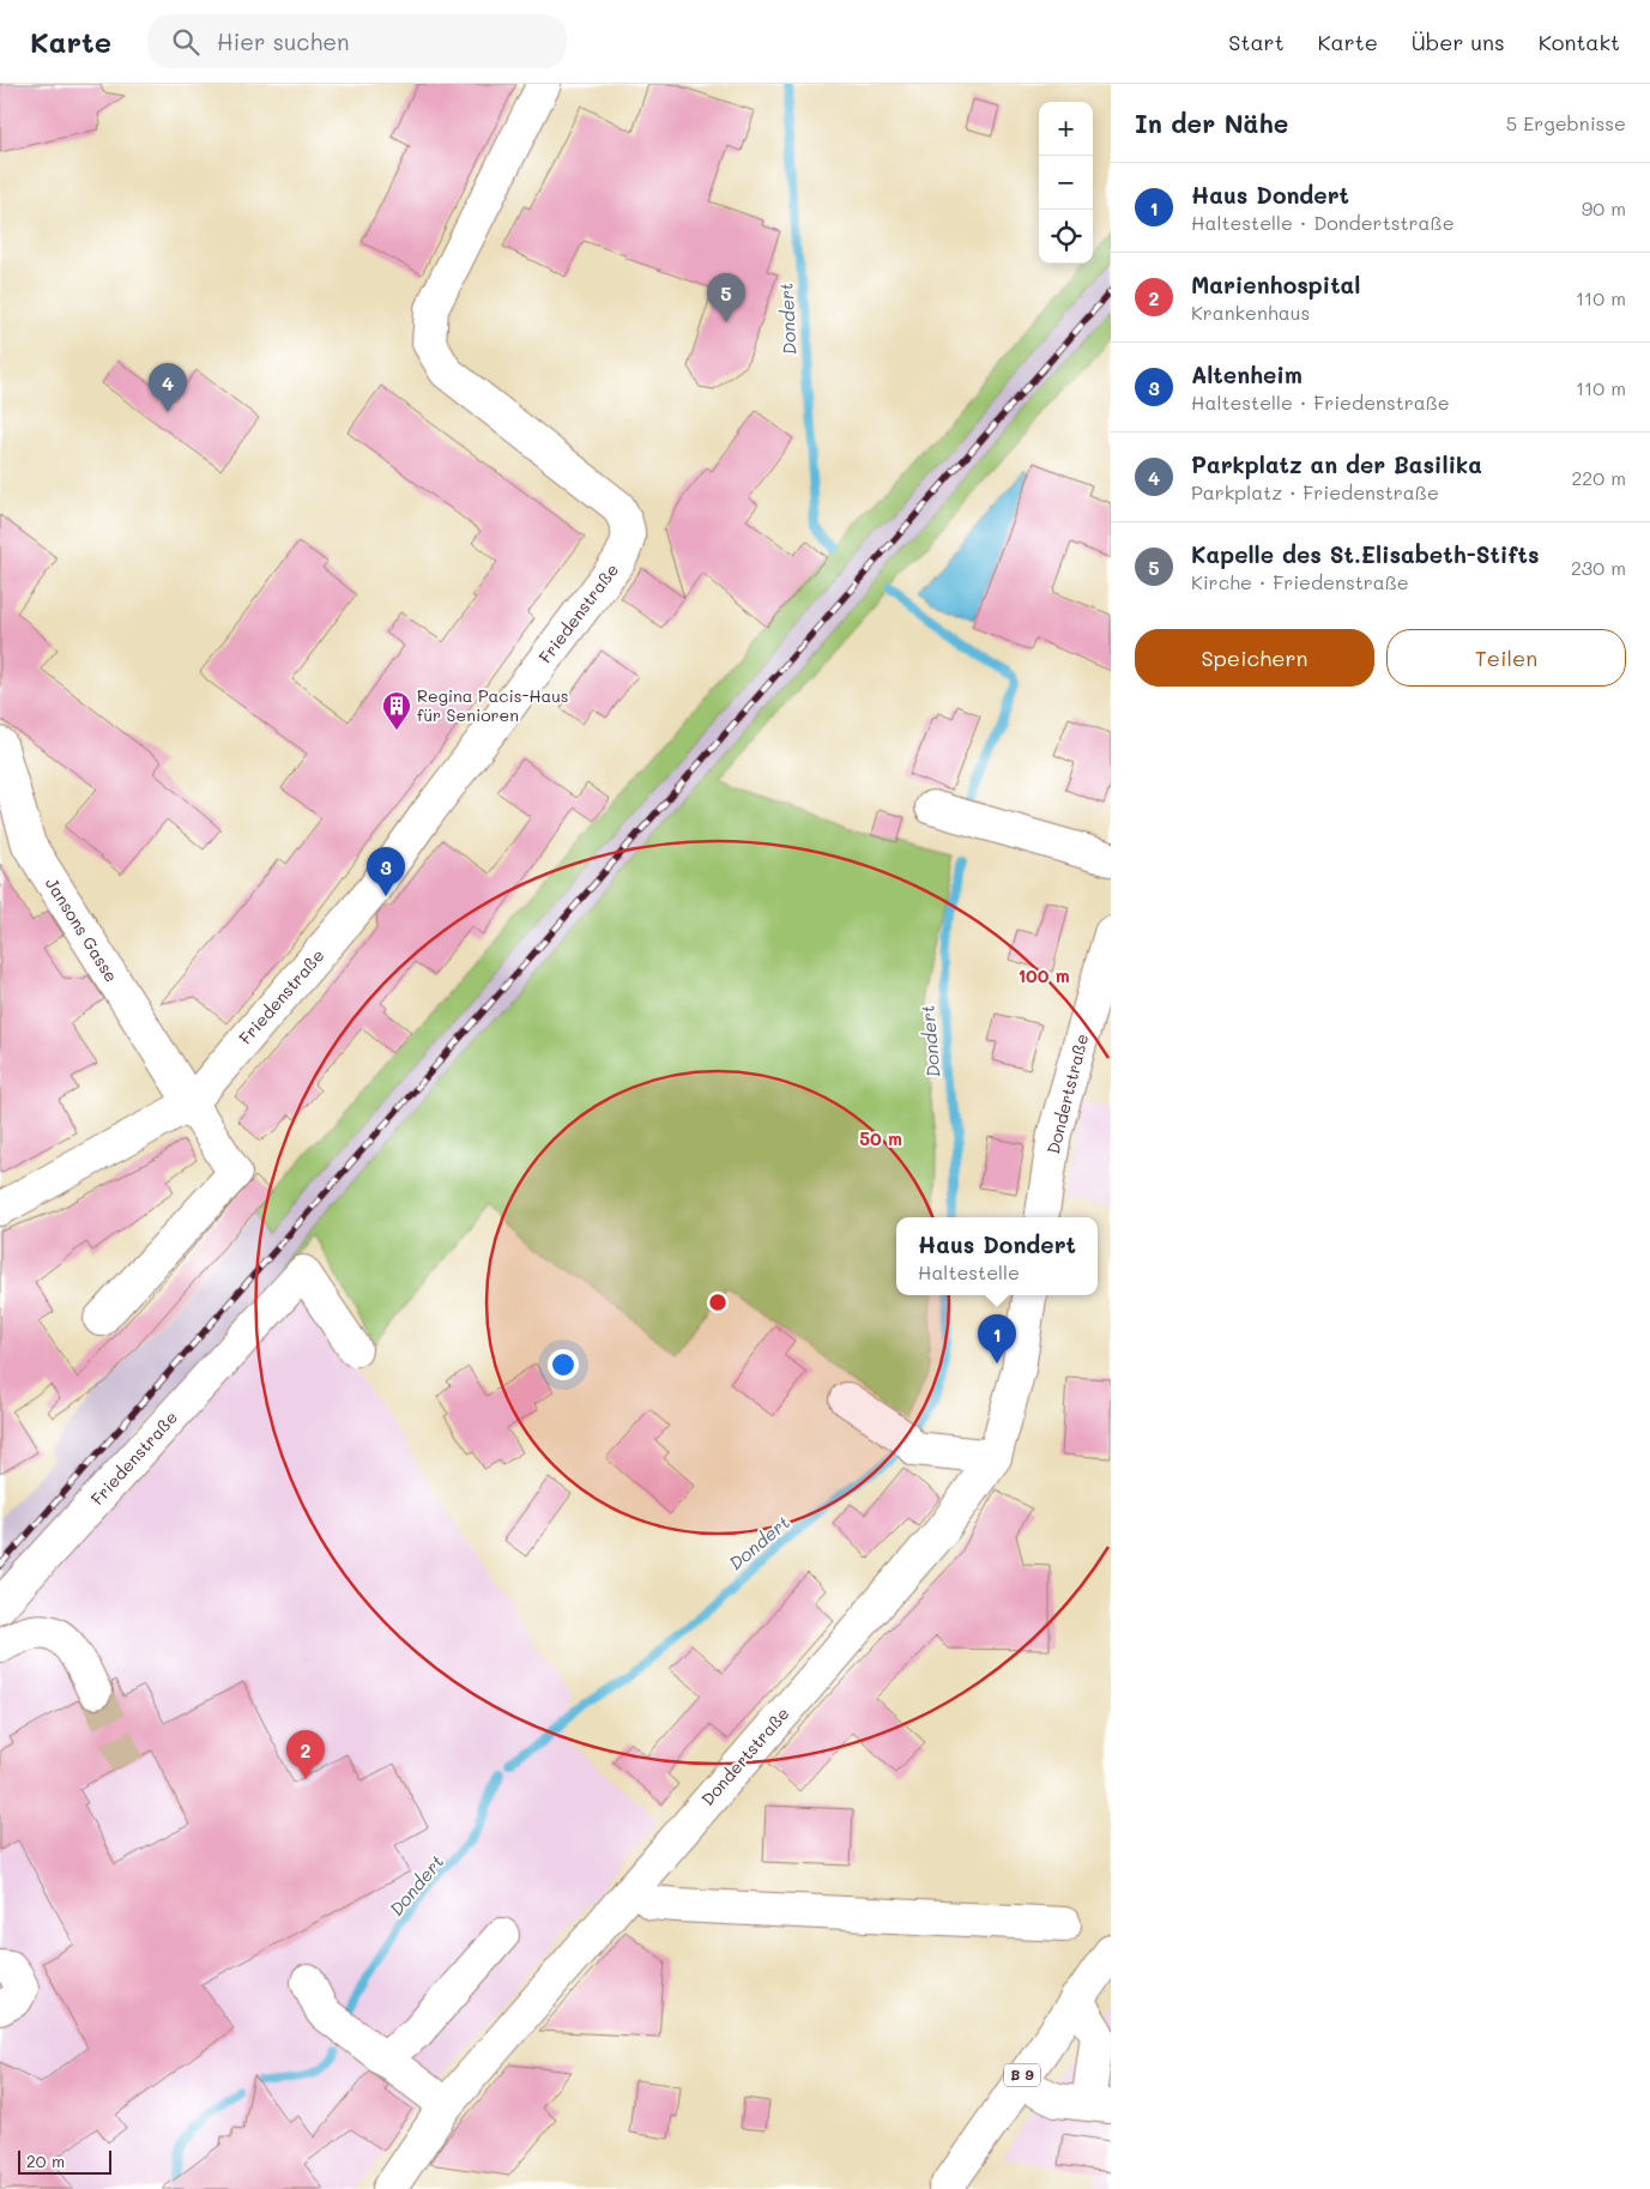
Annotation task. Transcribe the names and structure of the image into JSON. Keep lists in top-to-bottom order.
{
  "streets": {
    "street": [
      "Friedenstraße",
      "Jansons Gasse",
      "Dondertstraße",
      "B 9"
    ]
  },
  "crossings": [
    ["Friedenstraße", "Jansons Gasse"]
  ],
  "water": ["Dondert"],
  "places": {
    "building": ["Regina Pacis-Haus für Senioren"]
  },
  "scale_bar": "20 m",
  "page": {
    "header": "Karte",
    "search": "Hier suchen",
    "nav": [
      "Start",
      "Karte",
      "Über uns",
      "Kontakt"
    ],
    "heading": ["In der Nähe", "5 Ergebnisse"],
    "map_buttons": ["+", "−"],
    "list": [
      {
        "mark": "1",
        "name": "Haus Dondert",
        "note": "Haltestelle · Dondertstraße",
        "value": "90 m"
      },
      {
        "mark": "2",
        "name": "Marienhospital",
        "note": "Krankenhaus",
        "value": "110 m"
      },
      {
        "mark": "3",
        "name": "Altenheim",
        "note": "Haltestelle · Friedenstraße",
        "value": "110 m"
      },
      {
        "mark": "4",
        "name": "Parkplatz an der Basilika",
        "note": "Parkplatz · Friedenstraße",
        "value": "220 m"
      },
      {
        "mark": "5",
        "name": "Kapelle des St.Elisabeth-Stifts",
        "note": "Kirche · Friedenstraße",
        "value": "230 m"
      }
    ],
    "pins": [
      "5",
      "4",
      "3",
      "1",
      "2"
    ],
    "buttons": ["Speichern", "Teilen"],
    "popup": ["Haus Dondert", "Haltestelle"],
    "scale": "20 m"
  },
  "rings": ["100 m", "50 m"]
}
